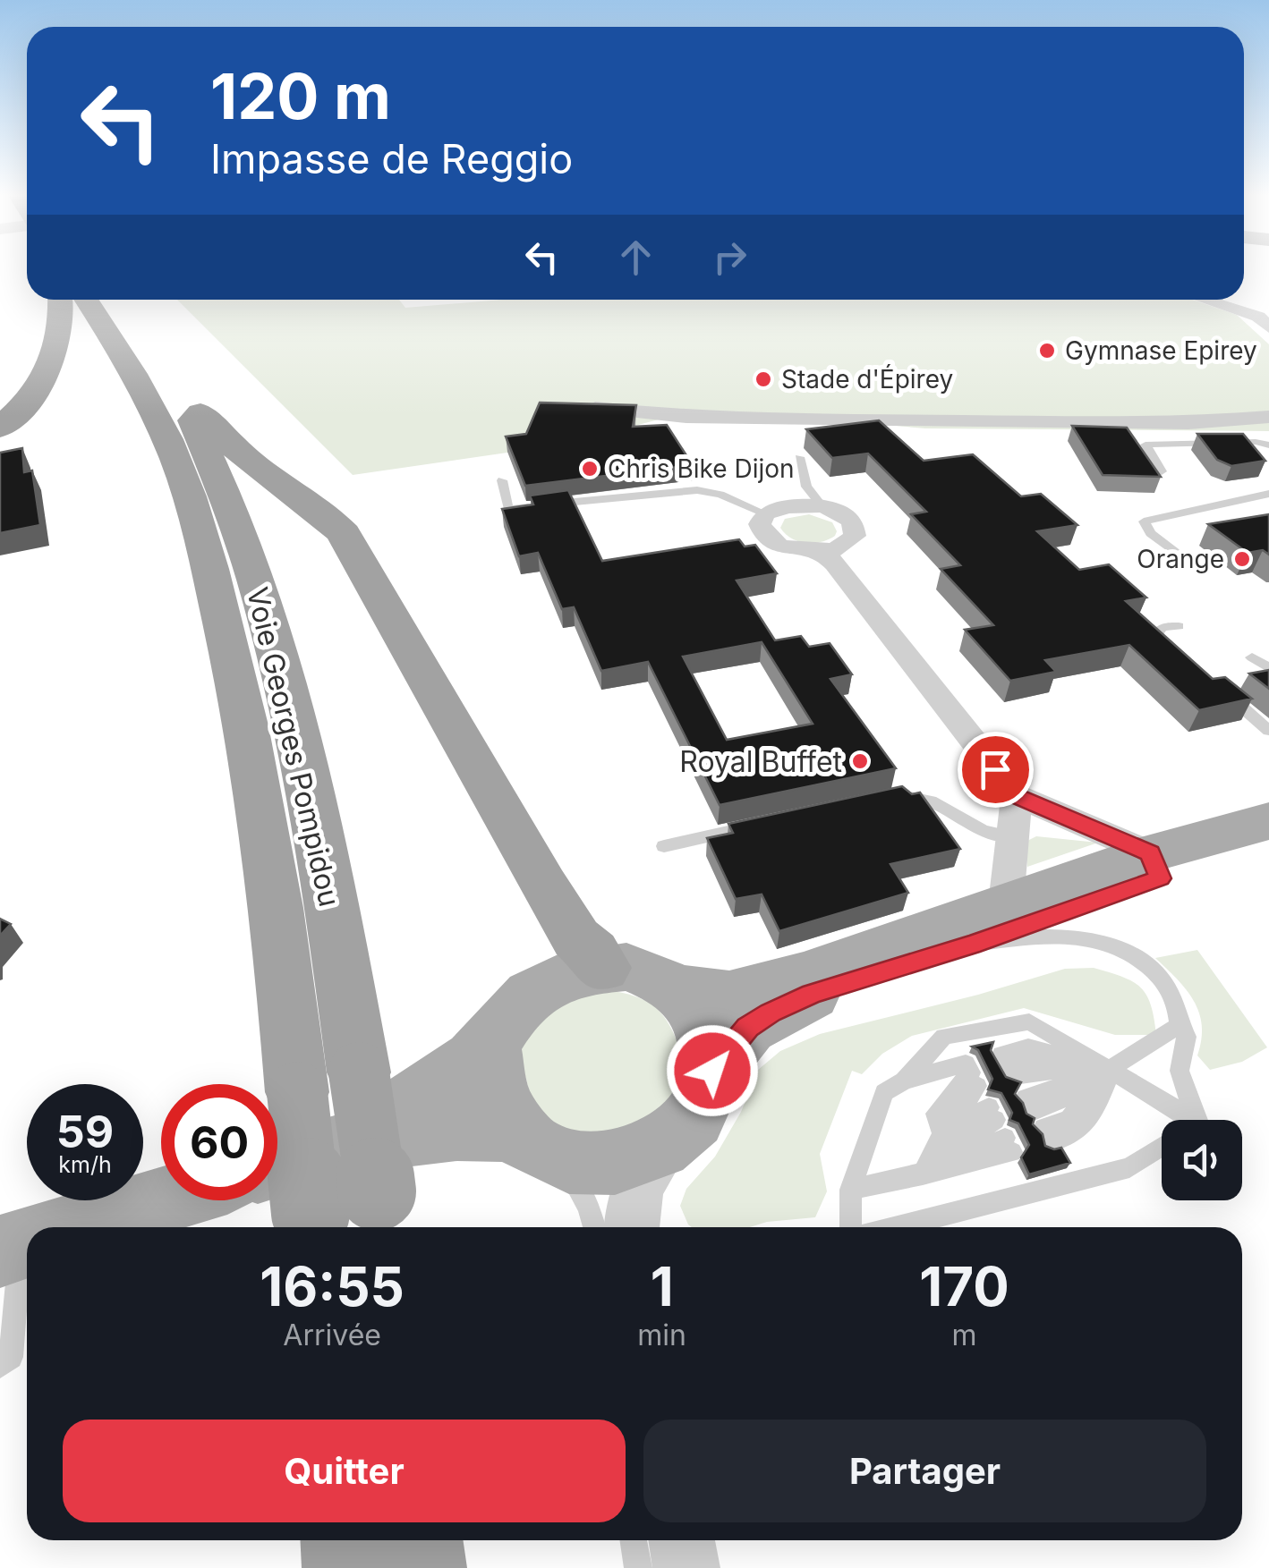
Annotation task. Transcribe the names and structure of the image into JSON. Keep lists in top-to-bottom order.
{
  "streets": {
    "highway": ["Voie Georges Pompidou"]
  },
  "places": [
    "Gymnase Epirey",
    "Stade d'Épirey",
    "Chris Bike Dijon",
    "Orange",
    "Royal Buffet"
  ],
  "page": {
    "turn": ["120 m", "Impasse de Reggio"],
    "speed": "59 km/h",
    "limit": "60",
    "eta": [
      "16:55",
      "Arrivée",
      "1",
      "min",
      "170",
      "m"
    ],
    "buttons": ["Quitter", "Partager"]
  }
}
